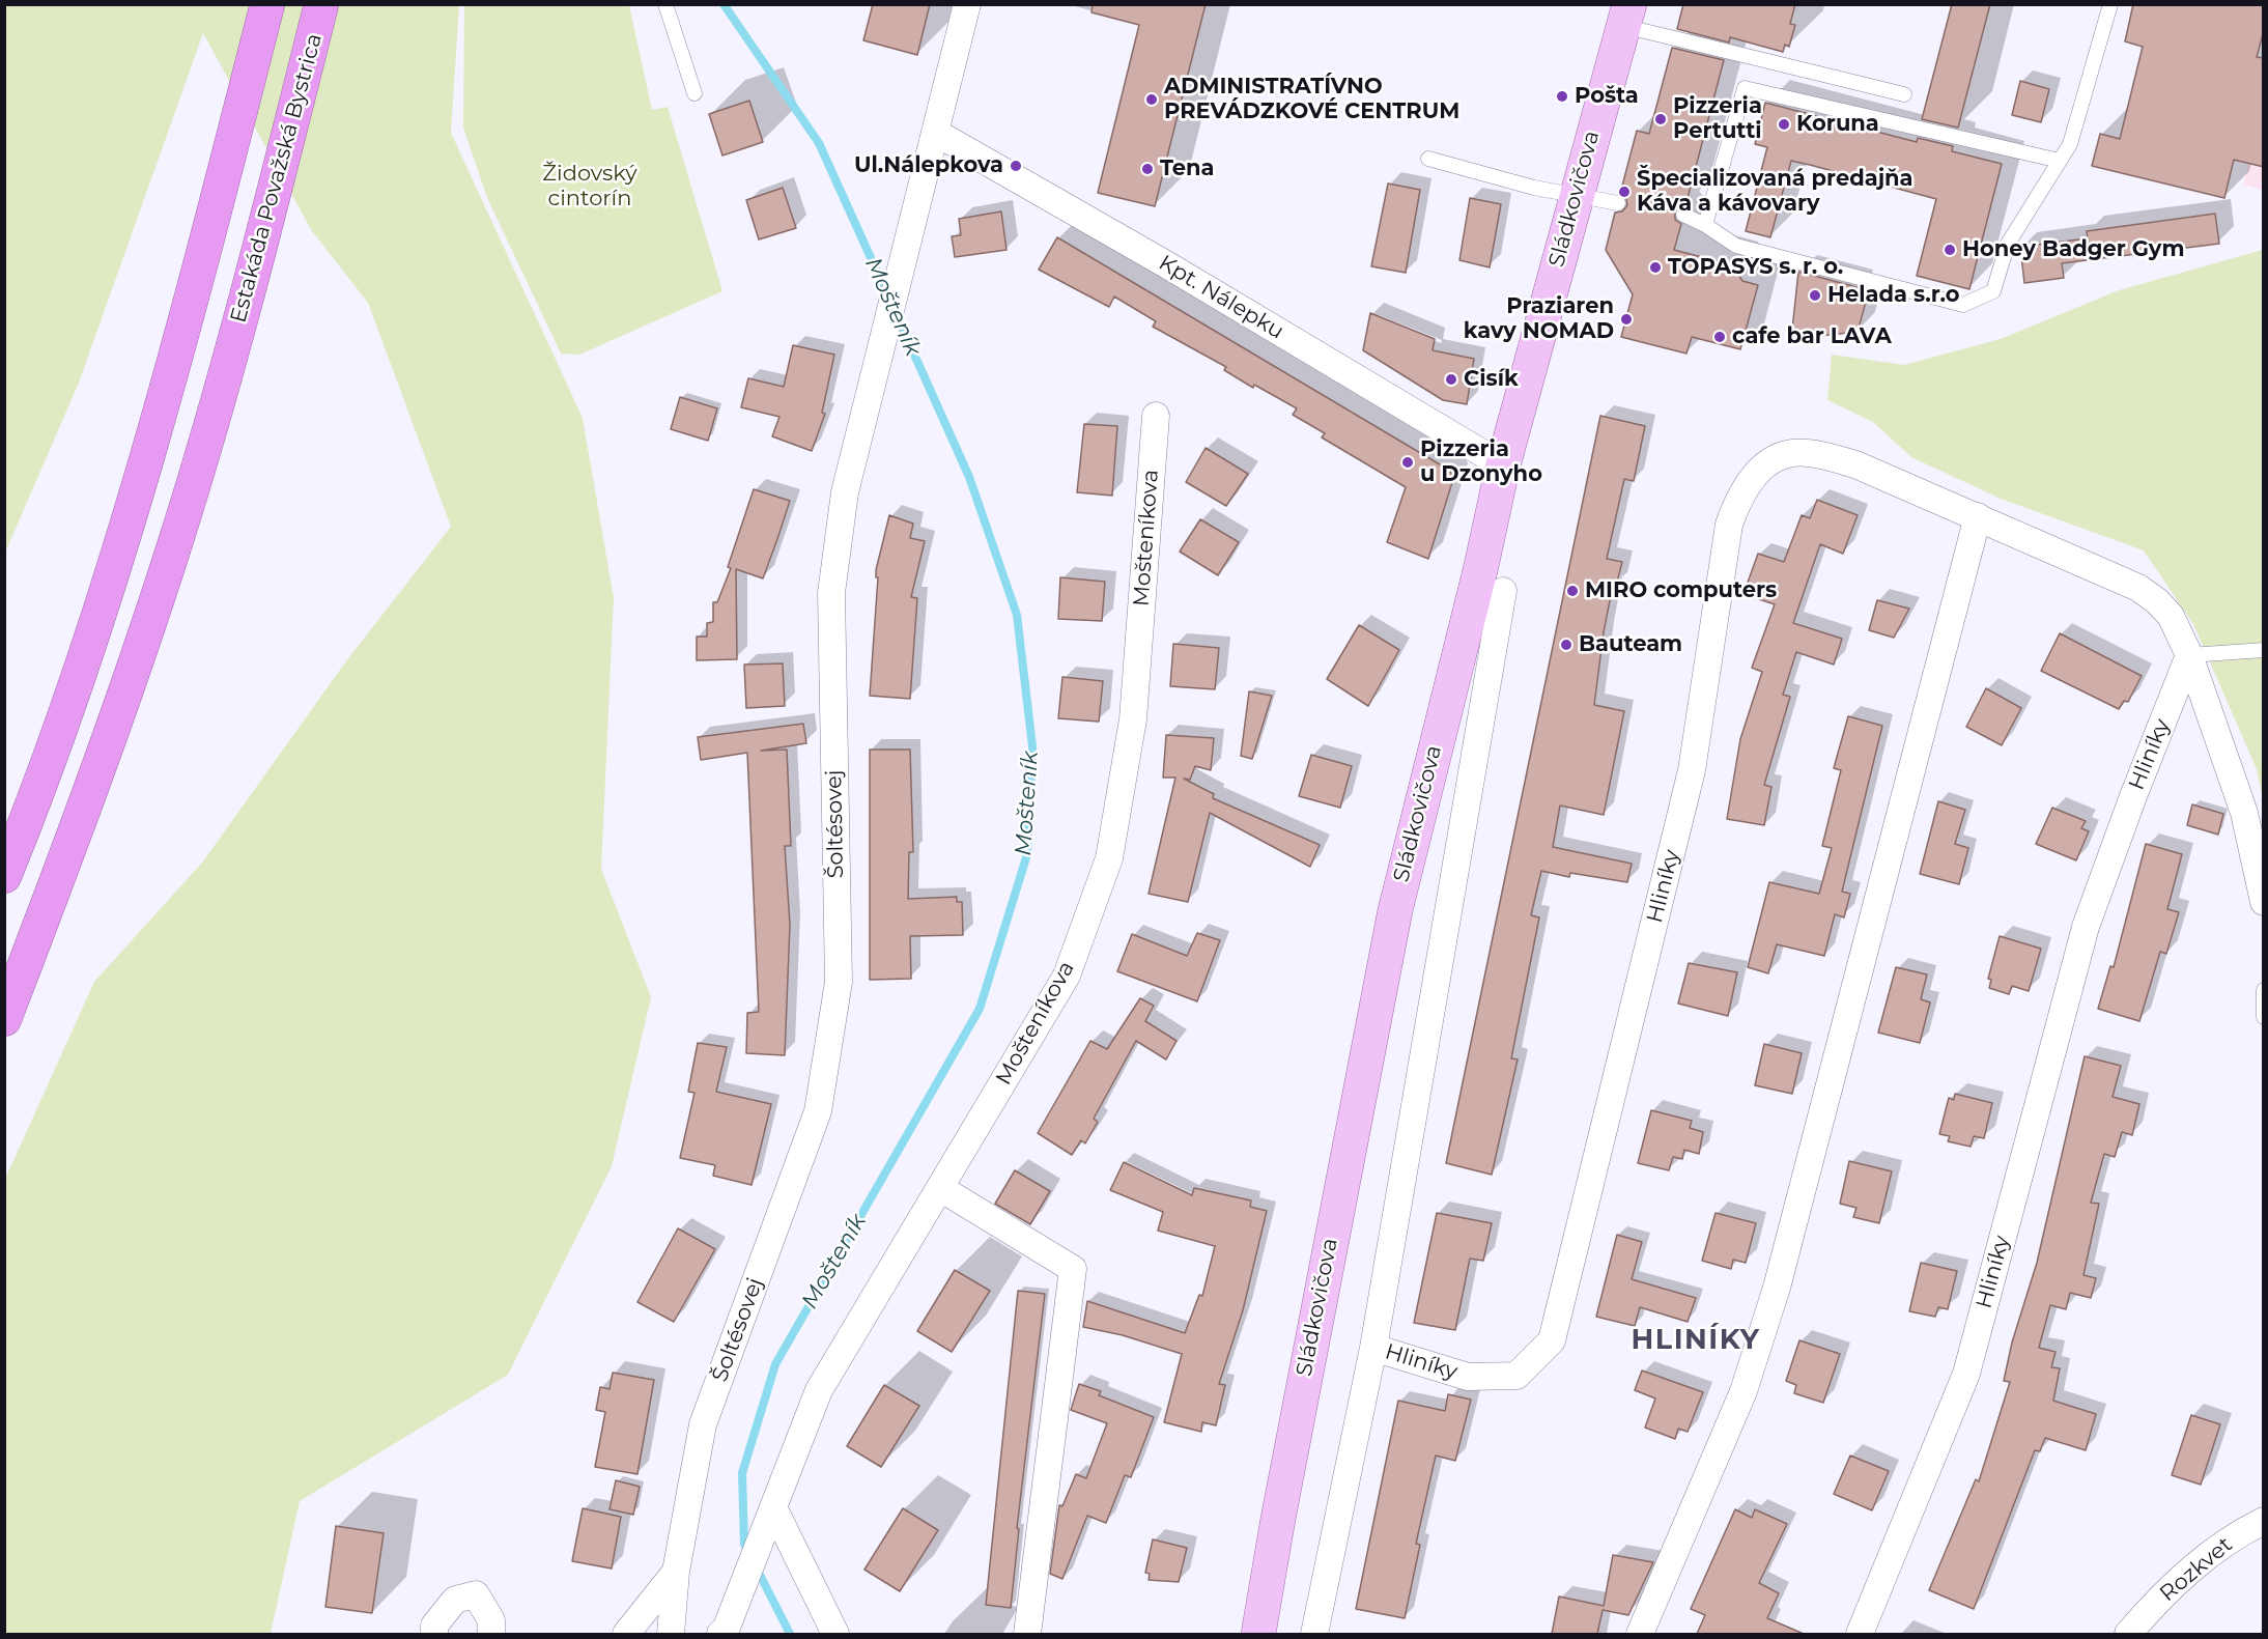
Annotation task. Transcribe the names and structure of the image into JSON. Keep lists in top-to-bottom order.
{
  "streets": {
    "highway": ["Estakáda Považská Bystrica"],
    "main road": ["Sládkovičova"],
    "street": [
      "Kpt. Nálepku",
      "Mošteníkova",
      "Hliníky",
      "Šoltésovej",
      "Rozkvet"
    ]
  },
  "crossings": [
    ["Sládkovičova", "Kpt. Nálepku"],
    ["Sládkovičova", "Hliníky"],
    ["Kpt. Nálepku", "Šoltésovej"]
  ],
  "districts": ["HLINÍKY"],
  "water": ["Mošteník"],
  "parks": ["Židovský cintorín"],
  "places": [
    "Pošta",
    "ADMINISTRATÍVNO PREVÁDZKOVÉ CENTRUM",
    "Pizzeria Pertutti",
    "Koruna",
    "Ul.Nálepkova",
    "Tena",
    "Špecializovaná predajňa Káva a kávovary",
    "Honey Badger Gym",
    "TOPASYS s. r. o.",
    "Helada s.r.o",
    "Praziaren kavy NOMAD",
    "cafe bar LAVA",
    "Cisík",
    "Pizzeria u Dzonyho",
    "MIRO computers",
    "Bauteam"
  ]
}
